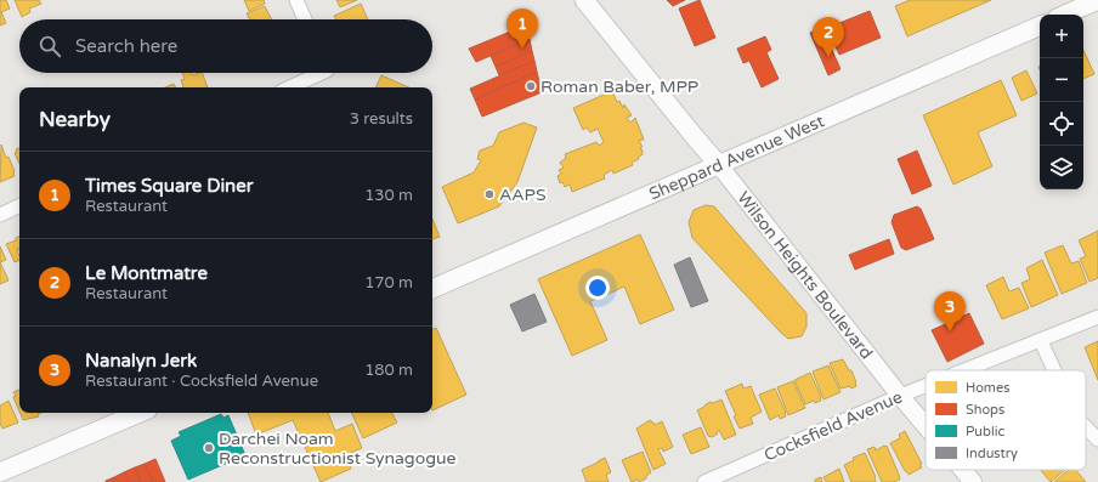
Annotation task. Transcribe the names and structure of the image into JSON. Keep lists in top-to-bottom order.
{
  "streets": {
    "main road": ["Sheppard Avenue West", "Wilson Heights Boulevard"],
    "street": ["Cocksfield Avenue"]
  },
  "crossings": [
    ["Sheppard Avenue West", "Wilson Heights Boulevard"],
    ["Wilson Heights Boulevard", "Cocksfield Avenue"]
  ],
  "places": ["Roman Baber, MPP", "AAPS", "Darchei Noam Reconstructionist Synagogue"],
  "legend": [
    "Homes",
    "Shops",
    "Public",
    "Industry"
  ],
  "page": {
    "pins": ["1", "2", "3"],
    "map_buttons": ["+", "−"],
    "search": "Search here",
    "heading": ["Nearby", "3 results"],
    "list": [
      {
        "mark": "1",
        "name": "Times Square Diner",
        "note": "Restaurant",
        "value": "130 m"
      },
      {
        "mark": "2",
        "name": "Le Montmatre",
        "note": "Restaurant",
        "value": "170 m"
      },
      {
        "mark": "3",
        "name": "Nanalyn Jerk",
        "note": "Restaurant · Cocksfield Avenue",
        "value": "180 m"
      }
    ]
  }
}
